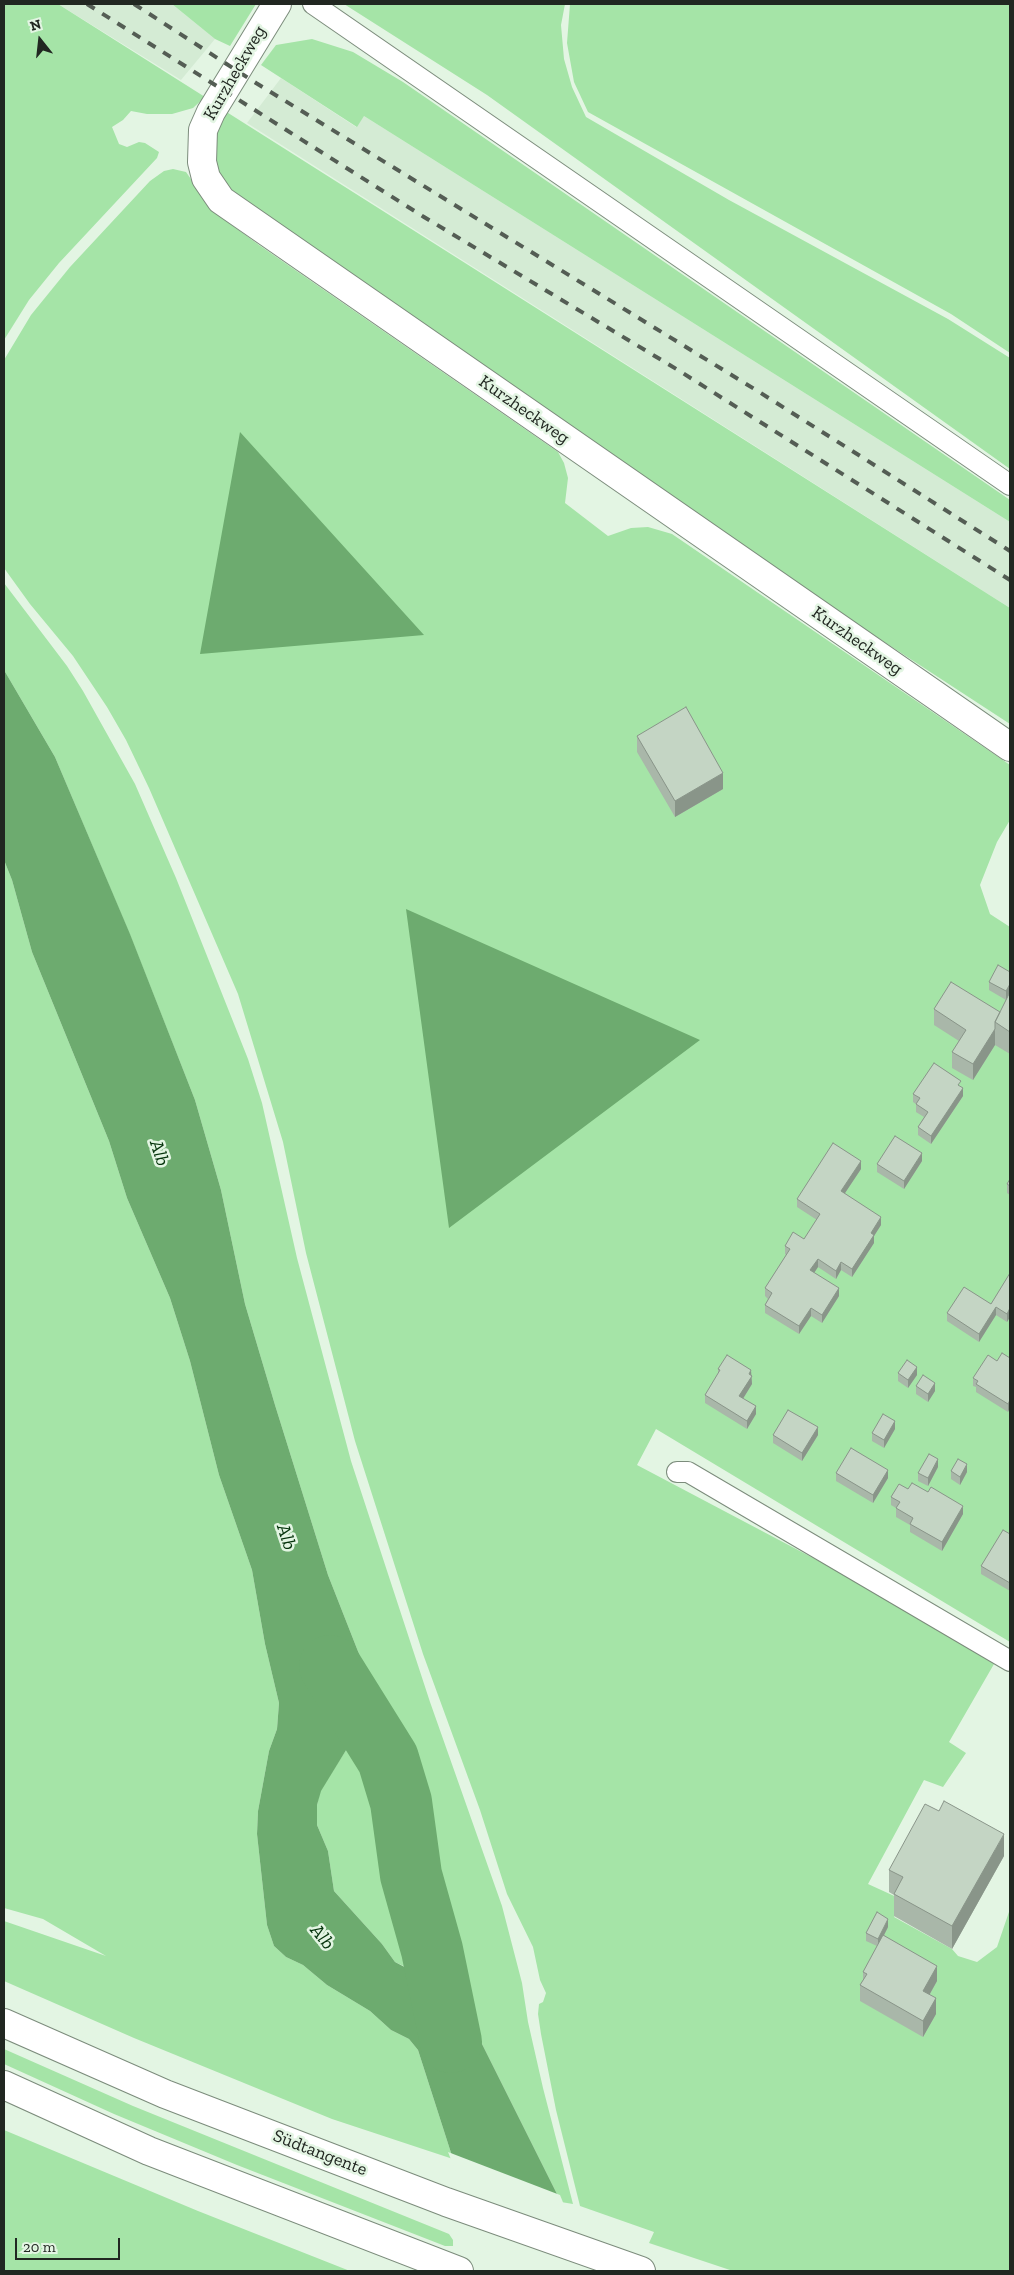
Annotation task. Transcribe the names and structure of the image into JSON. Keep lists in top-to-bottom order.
{
  "streets": {
    "main road": ["Kurzheckweg", "Südtangente"]
  },
  "water": ["Alb"],
  "scale_bar": "20 m",
  "north": "top"
}
